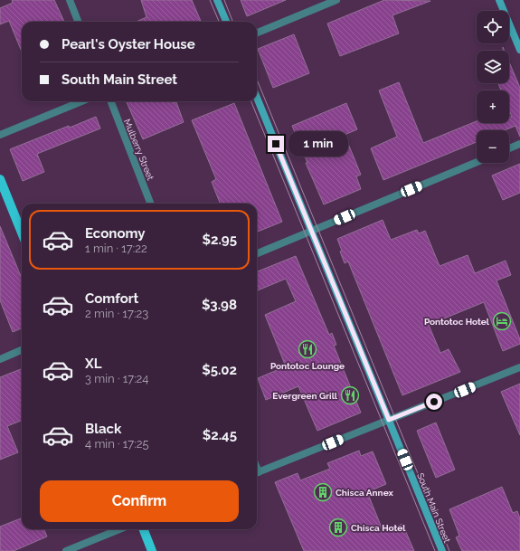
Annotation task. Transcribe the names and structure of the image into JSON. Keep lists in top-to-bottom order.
{
  "streets": {
    "main road": ["South Main Street"],
    "street": ["Mulberry Street"]
  },
  "places": {
    "hotel": ["Pontotoc Hotel"],
    "restaurant": ["Pontotoc Lounge", "Evergreen Grill"],
    "building": ["Chisca Annex", "Chisca Hotel"]
  },
  "page": {
    "map_buttons": ["+", "−"],
    "banner": ["Pearl's Oyster House", "South Main Street"],
    "bubble": "1 min",
    "list": [
      {
        "name": "Economy",
        "note": "1 min · 17:22",
        "value": "$2.95"
      },
      {
        "name": "Comfort",
        "note": "2 min · 17:23",
        "value": "$3.98"
      },
      {
        "name": "XL",
        "note": "3 min · 17:24",
        "value": "$5.02"
      },
      {
        "name": "Black",
        "note": "4 min · 17:25",
        "value": "$2.45"
      }
    ],
    "buttons": "Confirm"
  }
}
